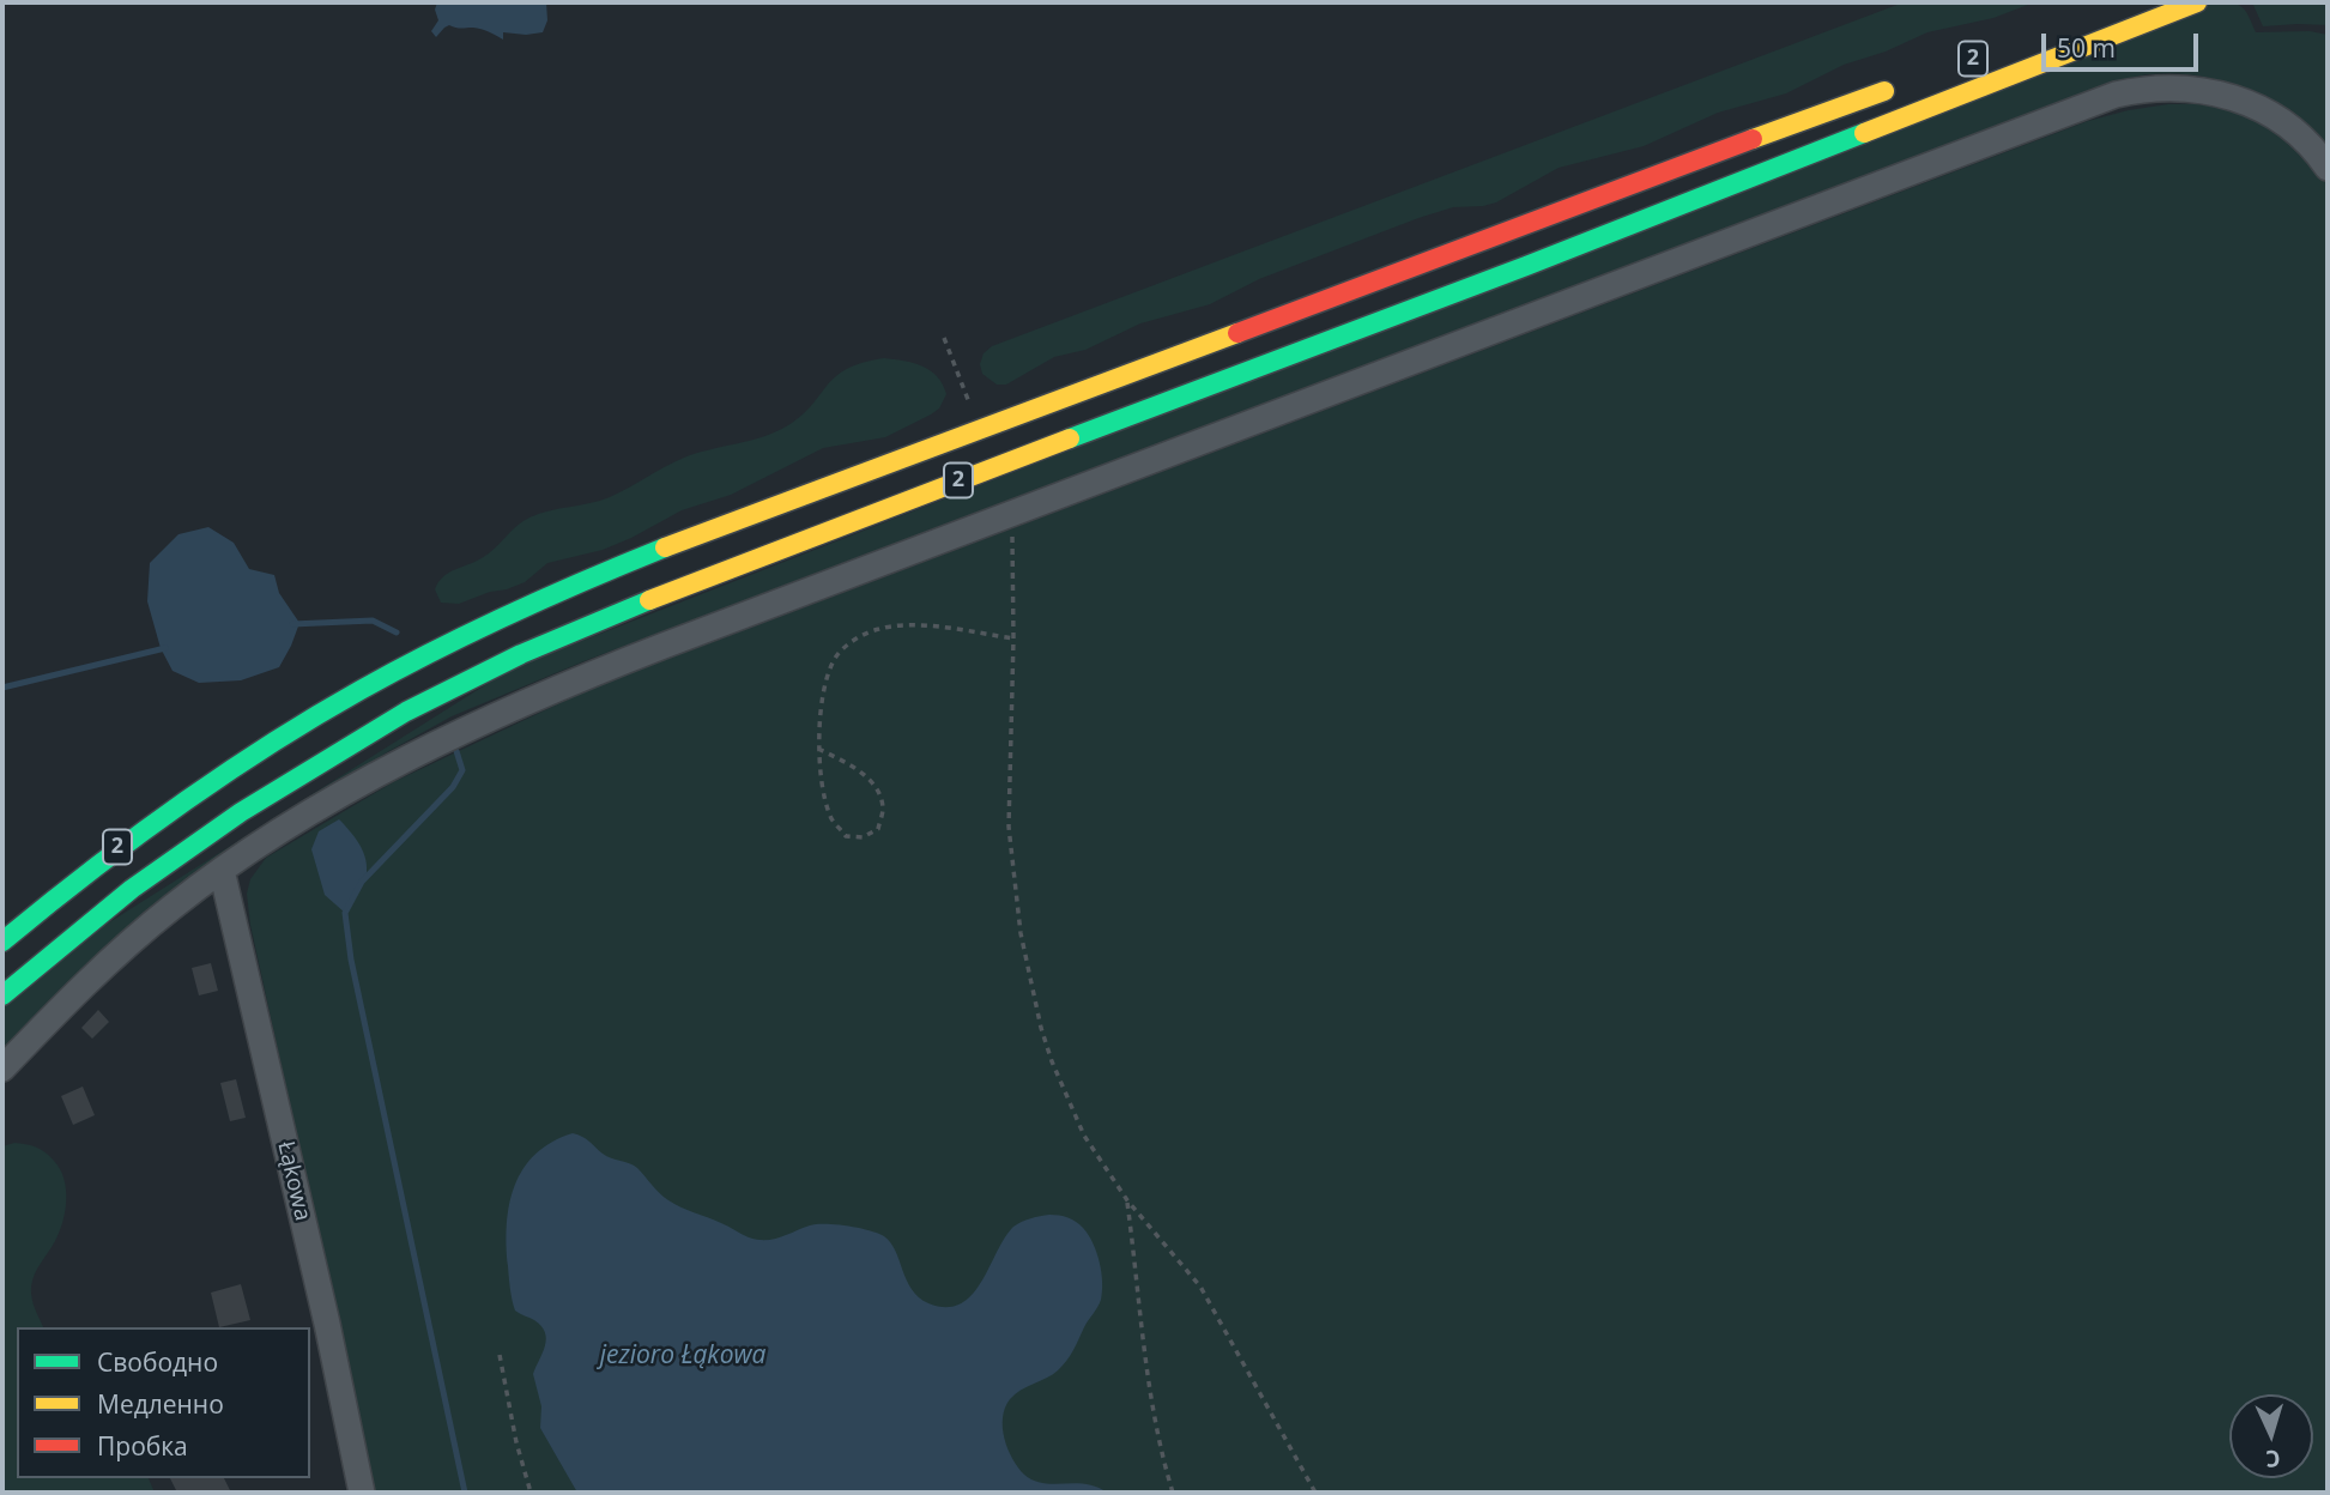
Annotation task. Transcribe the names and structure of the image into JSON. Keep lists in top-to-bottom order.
{
  "streets": {
    "highway": ["2"],
    "street": ["Łąkowa"]
  },
  "water": ["jezioro Łąkowa"],
  "legend": ["Свободно", "Медленно", "Пробка"],
  "scale_bar": "50 m",
  "north": "bottom"
}
